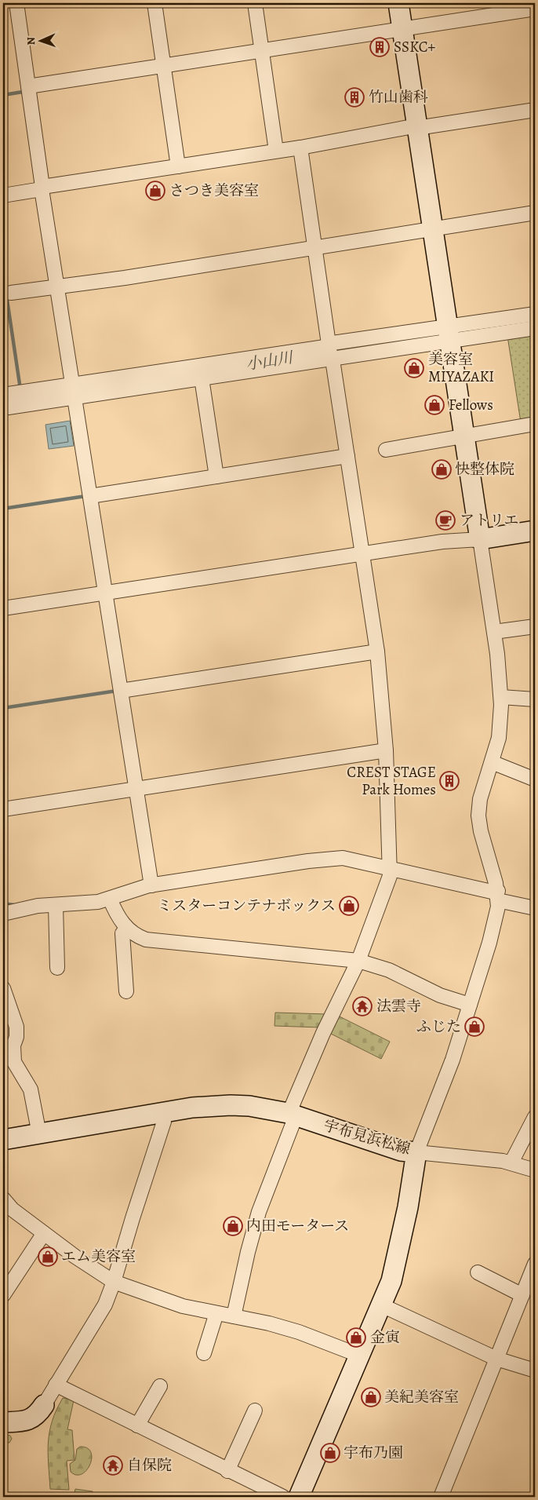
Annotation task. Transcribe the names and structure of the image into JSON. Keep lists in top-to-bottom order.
{
  "streets": {
    "main road": ["宇布見浜松線"]
  },
  "water": ["小山川"],
  "places": {
    "building": ["SSKC+", "竹山歯科", "CREST STAGE Park Homes"],
    "shop": [
      "さつき美容室",
      "美容室 MIYAZAKI",
      "Fellows",
      "快整体院",
      "ミスターコンテナボックス",
      "ふじた",
      "内田モータース",
      "エム美容室",
      "金寅",
      "美紀美容室",
      "宇布乃園"
    ],
    "cafe": ["アトリエ"],
    "temple": ["法雲寺", "自保院"]
  },
  "north": "left"
}
